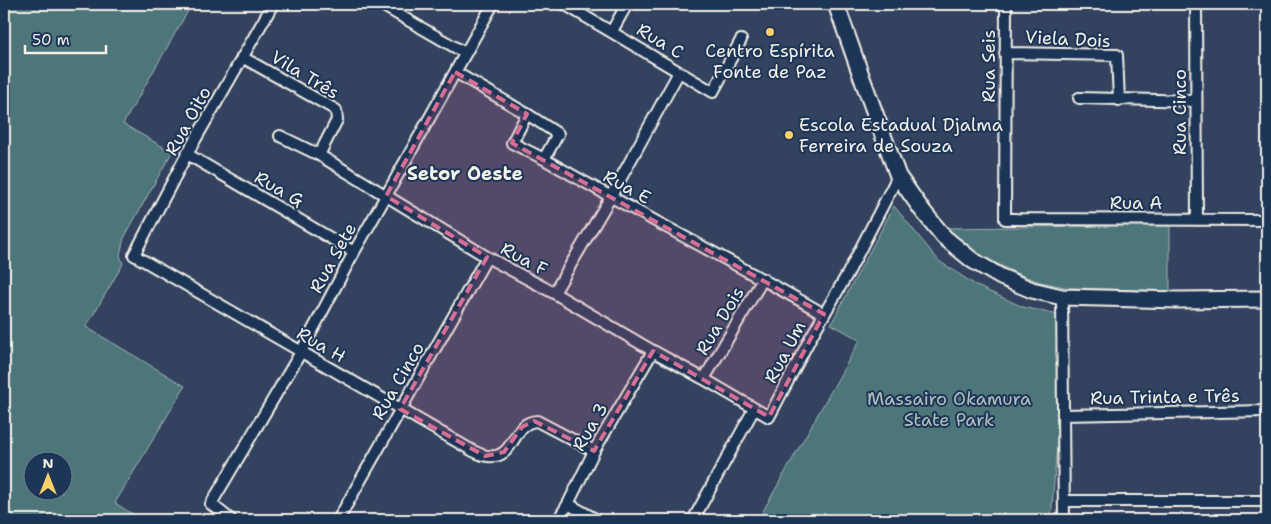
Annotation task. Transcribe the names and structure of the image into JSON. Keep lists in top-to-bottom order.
{
  "streets": {
    "street": [
      "Viela Dois",
      "Rua C",
      "Rua Seis",
      "Vila Três",
      "Rua Cinco",
      "Rua Oito",
      "Rua E",
      "Rua G",
      "Rua A",
      "Rua Sete",
      "Rua F",
      "Rua Dois",
      "Rua H",
      "Rua Um",
      "Rua Trinta e Três",
      "Rua 3"
    ]
  },
  "crossings": [
    ["Viela Dois", "Rua Seis"],
    ["Rua Seis", "Rua A"],
    ["Vila Três", "Rua Oito"],
    ["Vila Três", "Rua F"],
    ["Rua Cinco", "Rua A"],
    ["Rua Cinco", "Rua F"],
    ["Rua Cinco", "Rua H"],
    ["Rua Oito", "Rua G"],
    ["Rua Oito", "Rua H"],
    ["Rua E", "Rua Dois"],
    ["Rua E", "Rua Um"],
    ["Rua G", "Rua Sete"],
    ["Rua Sete", "Rua F"],
    ["Rua Sete", "Rua H"],
    ["Rua F", "Rua Dois"],
    ["Rua F", "Rua Um"],
    ["Rua F", "Rua 3"],
    ["Rua H", "Rua 3"]
  ],
  "districts": ["Setor Oeste"],
  "parks": ["Massairo Okamura State Park"],
  "places": ["Centro Espírita Fonte de Paz", "Escola Estadual Djalma Ferreira de Souza"],
  "scale_bar": "50 m",
  "north": "top"
}
